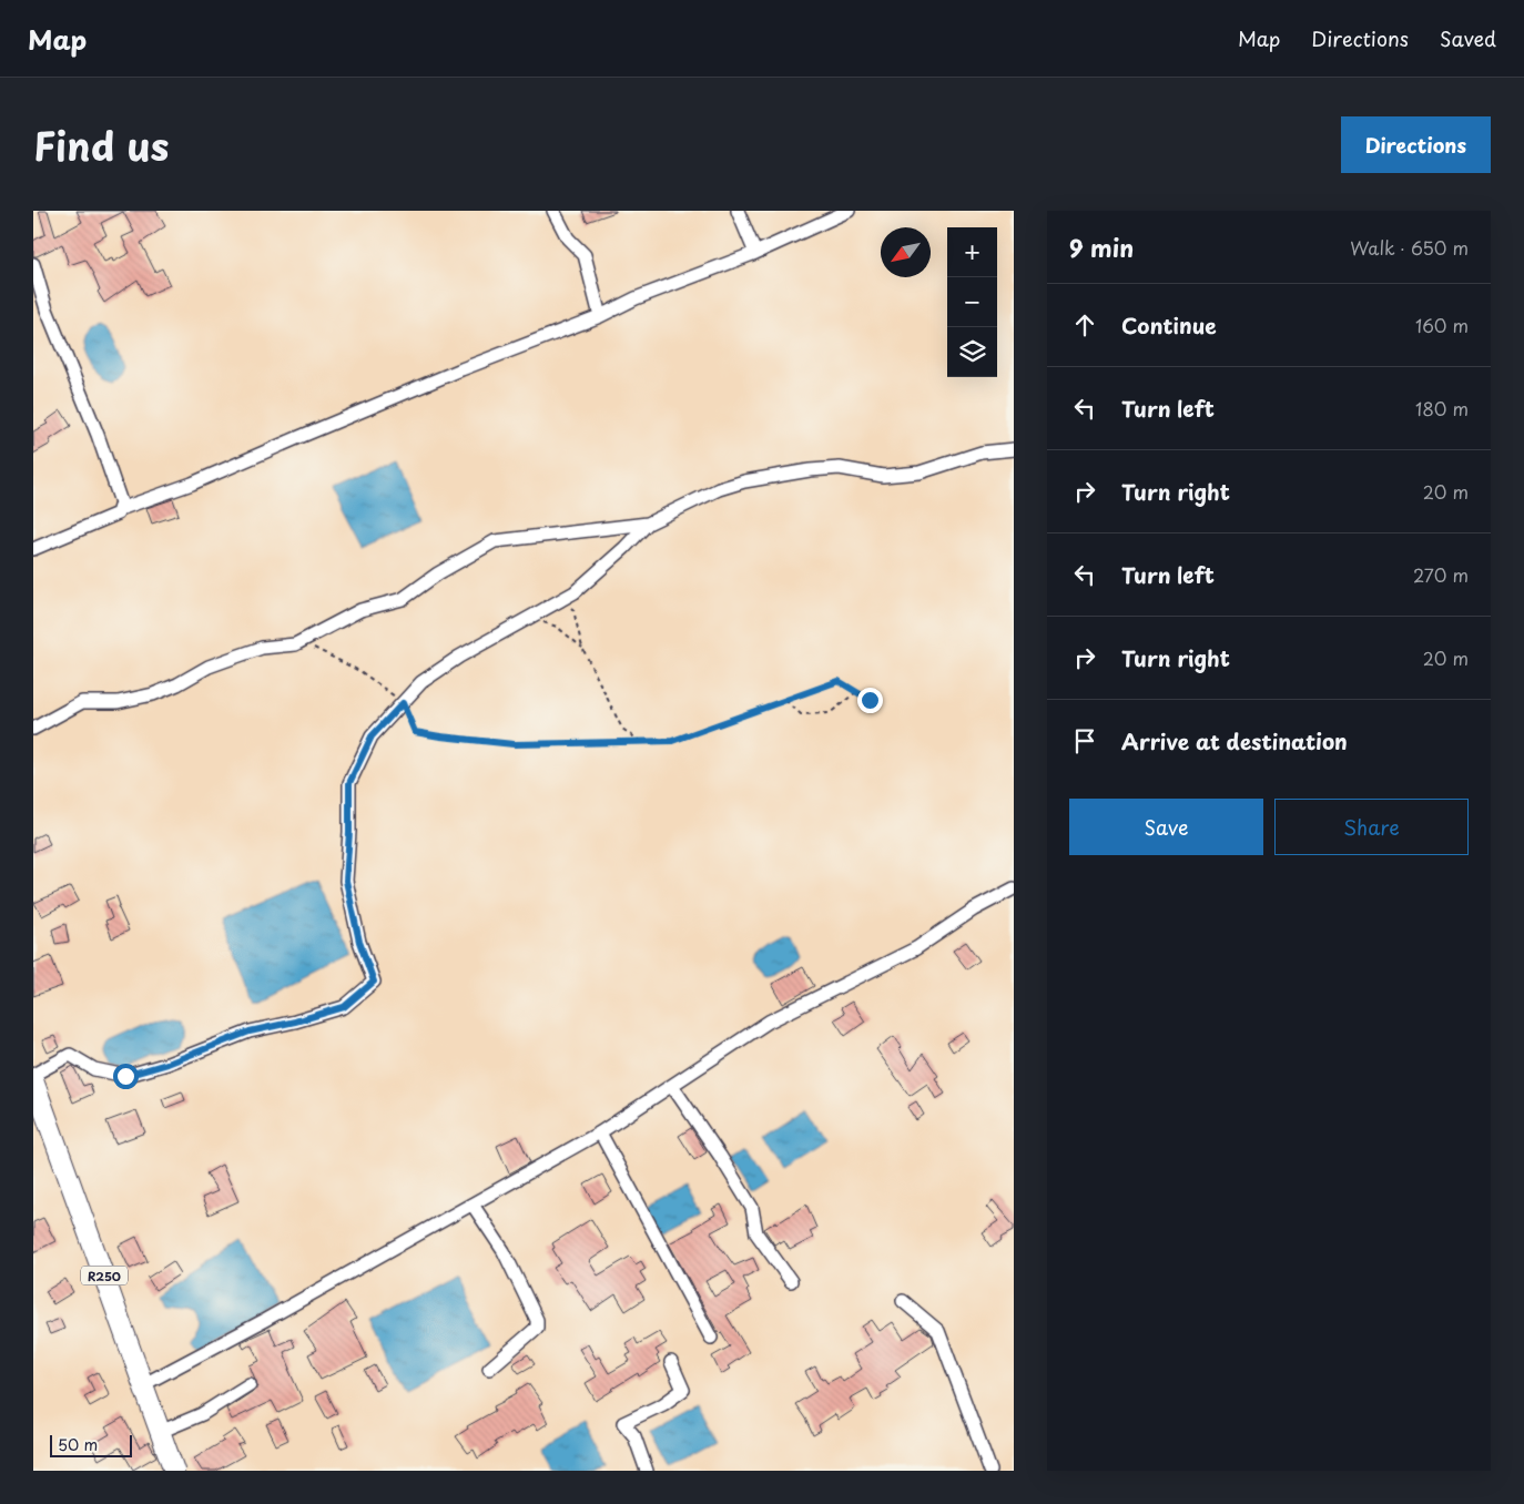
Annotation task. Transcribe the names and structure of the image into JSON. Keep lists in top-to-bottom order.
{
  "streets": {
    "main road": ["R250"]
  },
  "scale_bar": "50 m",
  "north": "bottom left",
  "page": {
    "header": "Map",
    "nav": ["Map", "Directions", "Saved"],
    "title": "Find us",
    "buttons": [
      "Directions",
      ["Save", "Share"]
    ],
    "heading": ["9 min", "Walk · 650 m"],
    "map_buttons": ["+", "−"],
    "list": [
      ["Continue", "160 m"],
      ["Turn left", "180 m"],
      ["Turn right", "20 m"],
      ["Turn left", "270 m"],
      ["Turn right", "20 m"],
      "Arrive at destination"
    ],
    "scale": "50 m"
  }
}
